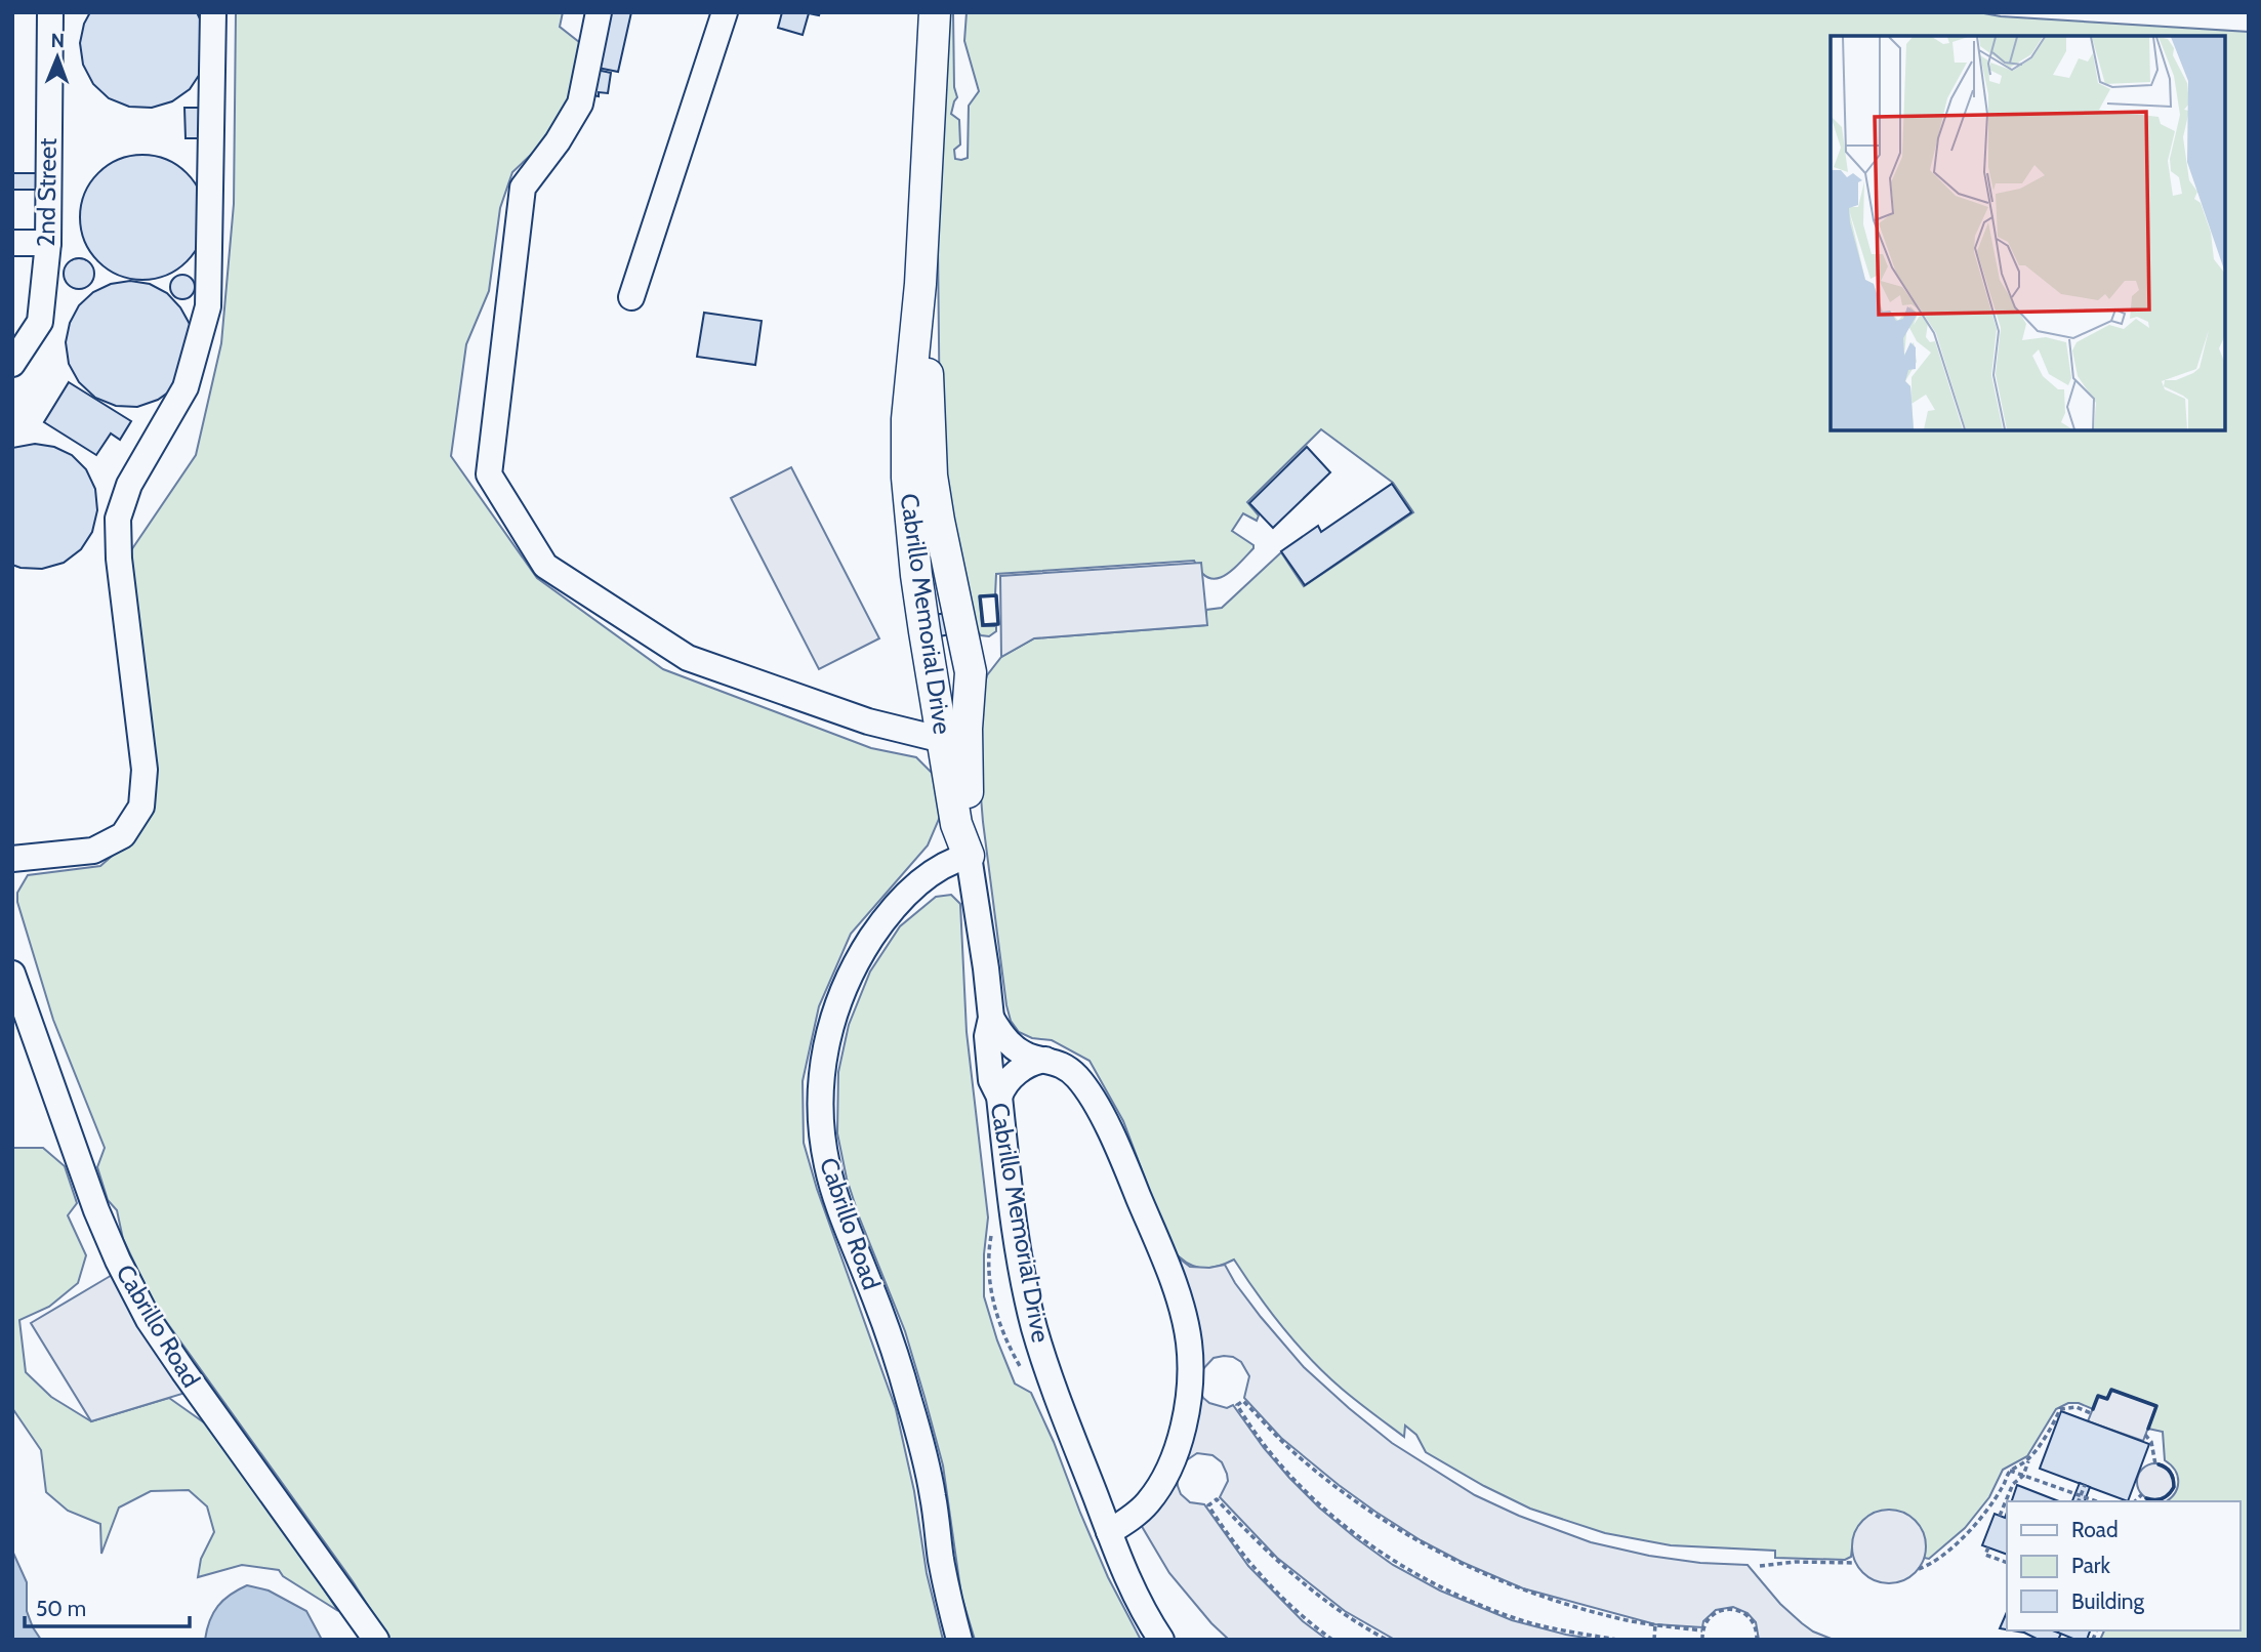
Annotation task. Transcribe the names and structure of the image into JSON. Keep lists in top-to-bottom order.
{
  "streets": {
    "main road": ["Cabrillo Memorial Drive"],
    "street": ["2nd Street", "Cabrillo Road"]
  },
  "crossings": [
    ["Cabrillo Memorial Drive", "Cabrillo Road"]
  ],
  "legend": ["Road", "Park", "Building"],
  "scale_bar": "50 m",
  "north": "top"
}
